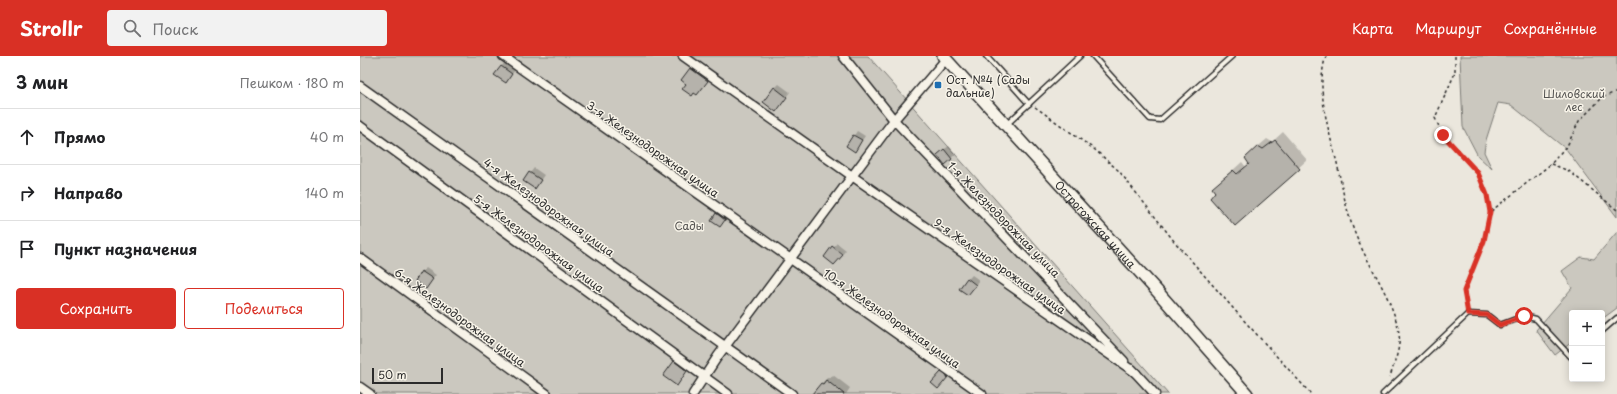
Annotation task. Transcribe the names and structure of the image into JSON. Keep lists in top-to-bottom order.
{
  "streets": {
    "street": [
      "3-я Железнодорожная улица",
      "4-я Железнодорожная улица",
      "1-я Железнодорожная улица",
      "Острогожская улица",
      "5-я Железнодорожная улица",
      "9-я Железнодорожная улица",
      "6-я Железнодорожная улица",
      "10-я Железнодорожная улица"
    ]
  },
  "crossings": [
    ["3-я Железнодорожная улица", "10-я Железнодорожная улица"],
    ["1-я Железнодорожная улица", "9-я Железнодорожная улица"]
  ],
  "parks": ["Шиловский лес", "Сады"],
  "places": {
    "transit": ["Ост. №4 (Сады дальние)"]
  },
  "scale_bar": "50 m",
  "page": {
    "header": "Strollr",
    "search": "Поиск",
    "nav": ["Карта", "Маршрут", "Сохранённые"],
    "heading": ["3 мин", "Пешком · 180 m"],
    "list": [
      ["Прямо", "40 m"],
      ["Направо", "140 m"],
      "Пункт назначения"
    ],
    "buttons": ["Сохранить", "Поделиться"],
    "map_buttons": ["+", "−"],
    "scale": "50 m"
  }
}
